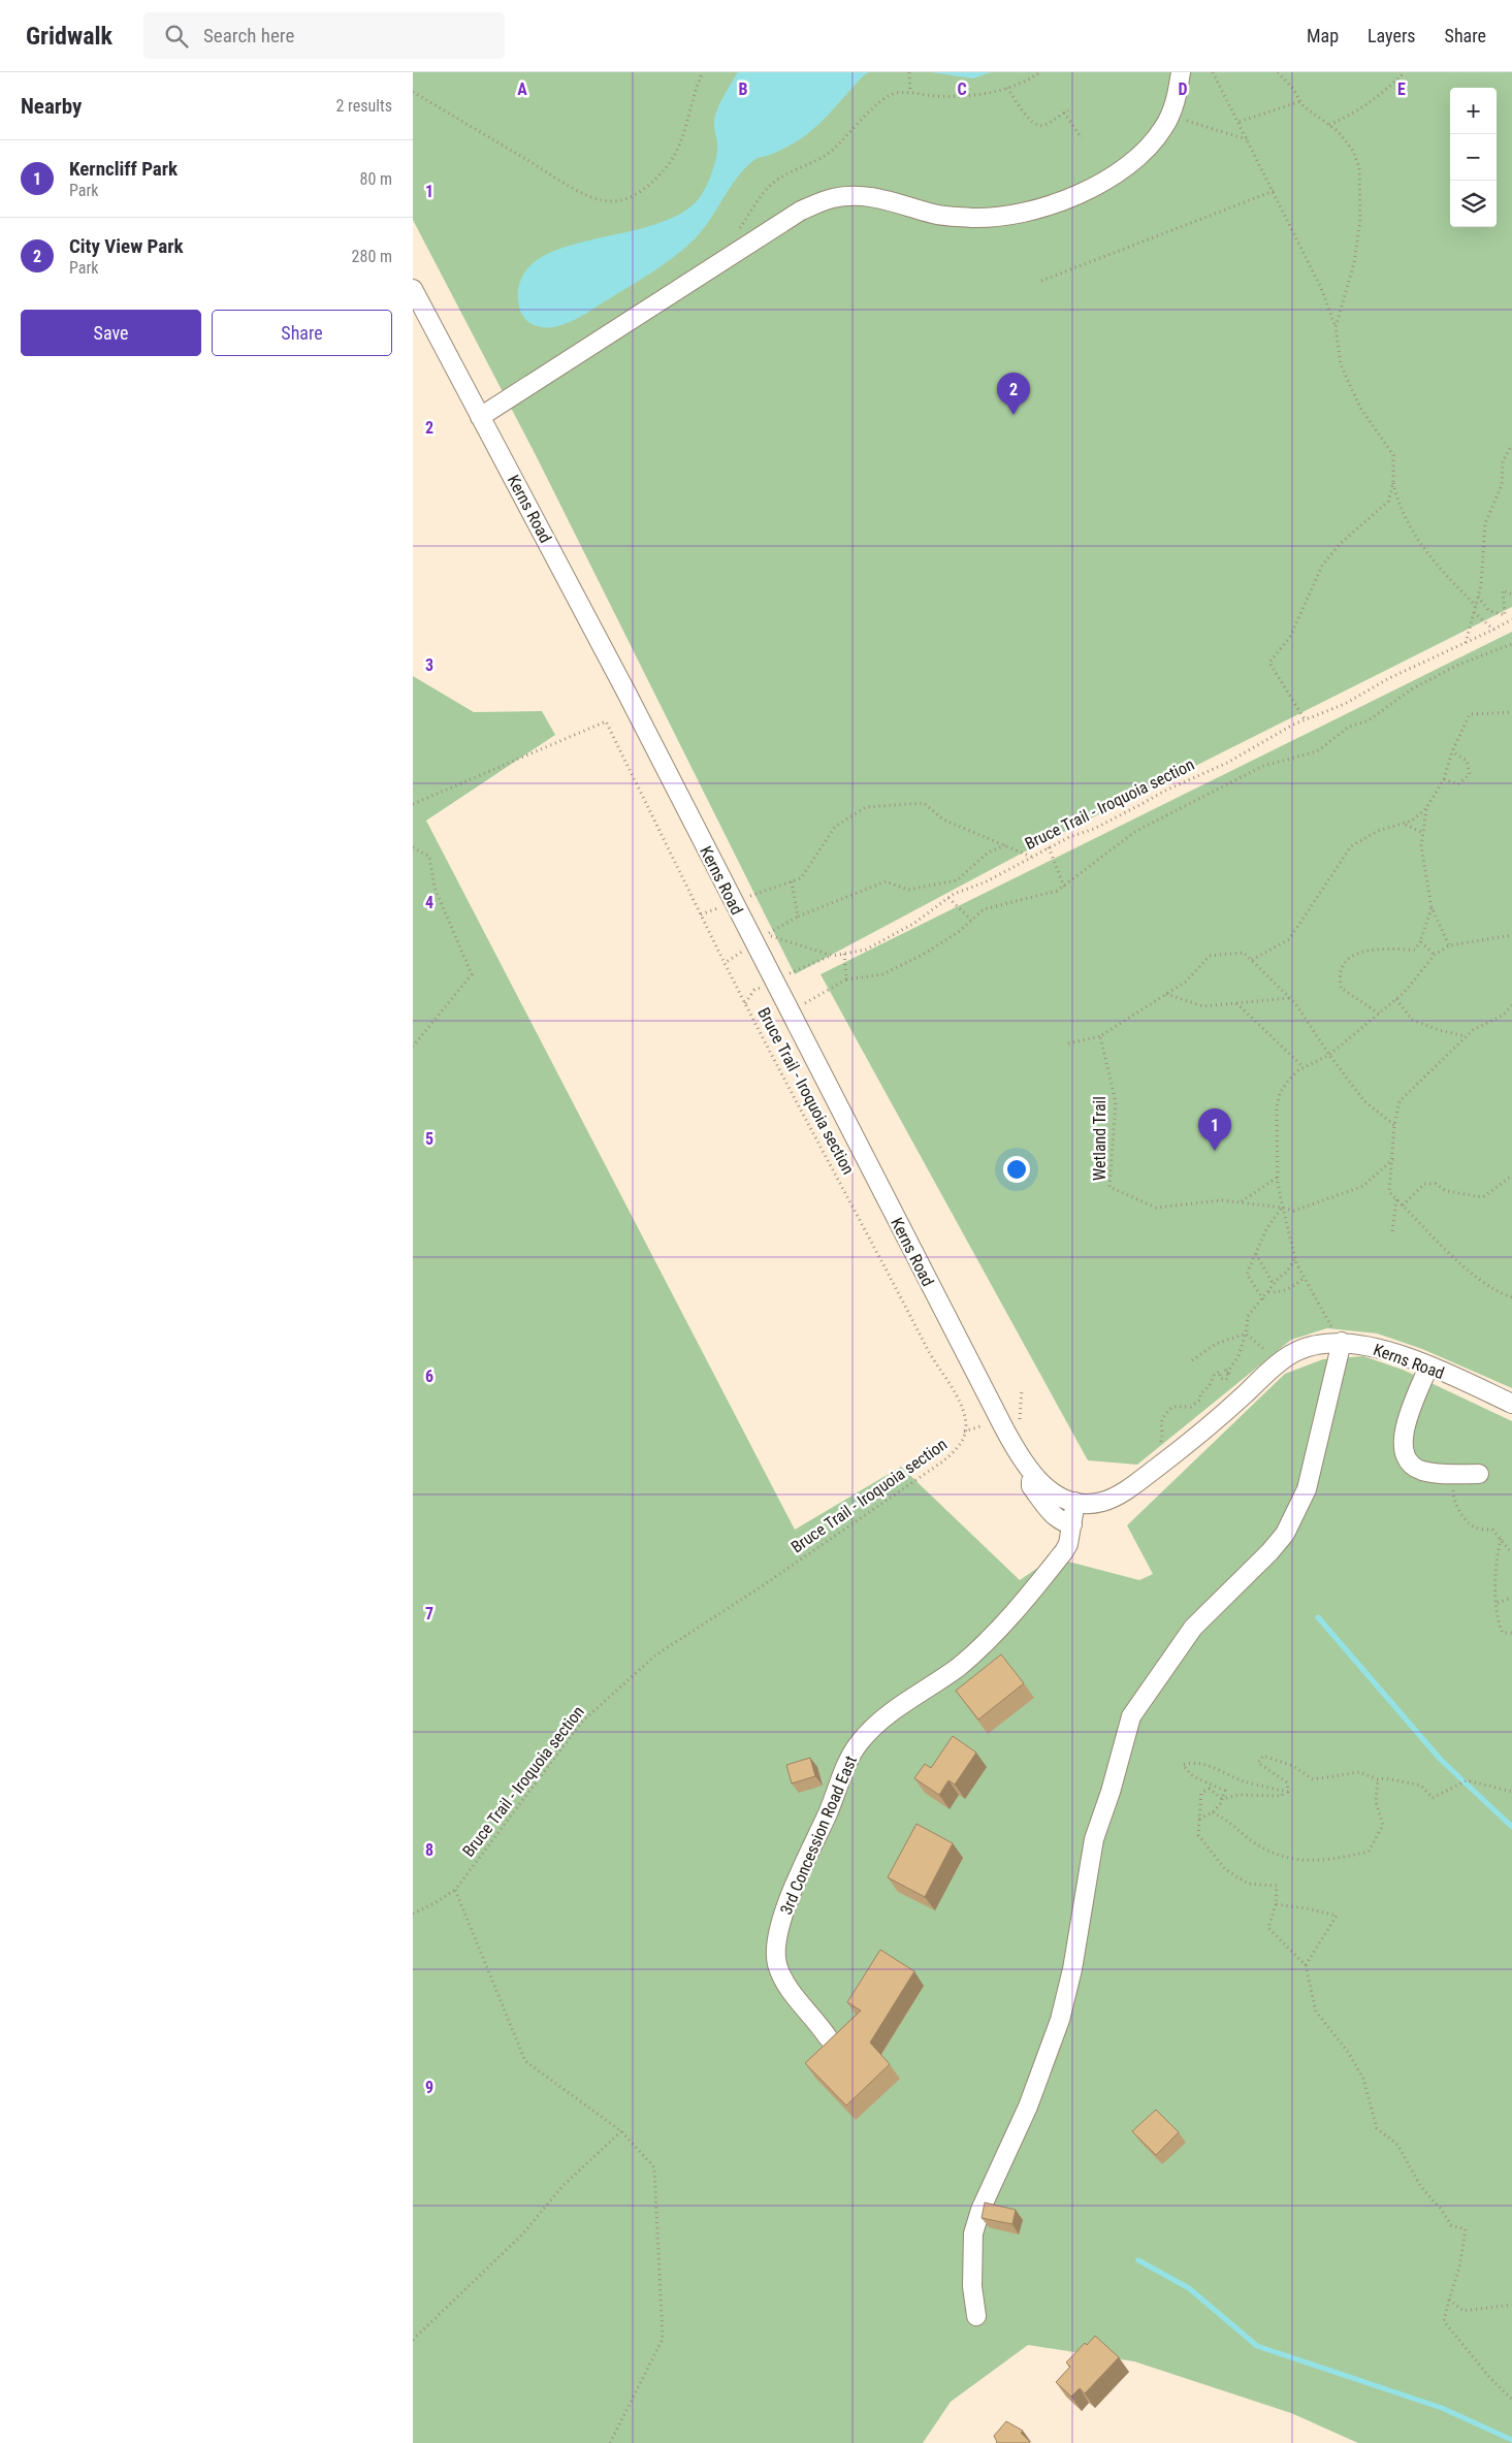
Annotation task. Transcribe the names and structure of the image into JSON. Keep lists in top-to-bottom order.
{
  "streets": {
    "street": ["Kerns Road", "3rd Concession Road East"],
    "path": ["Bruce Trail - Iroquoia section", "Wetland Trail"]
  },
  "crossings": [
    ["Kerns Road", "Bruce Trail - Iroquoia section"],
    ["Kerns Road", "3rd Concession Road East"]
  ],
  "page": {
    "header": "Gridwalk",
    "search": "Search here",
    "nav": ["Map", "Layers", "Share"],
    "heading": ["Nearby", "2 results"],
    "map_buttons": ["+", "−"],
    "list": [
      {
        "mark": "1",
        "name": "Kerncliff Park",
        "note": "Park",
        "value": "80 m"
      },
      {
        "mark": "2",
        "name": "City View Park",
        "note": "Park",
        "value": "280 m"
      }
    ],
    "buttons": ["Save", "Share"],
    "pins": ["2", "1"]
  },
  "grid": {
    "columns": [
      "A",
      "B",
      "C",
      "D",
      "E"
    ],
    "rows": [
      "1",
      "2",
      "3",
      "4",
      "5",
      "6",
      "7",
      "8",
      "9"
    ]
  }
}
